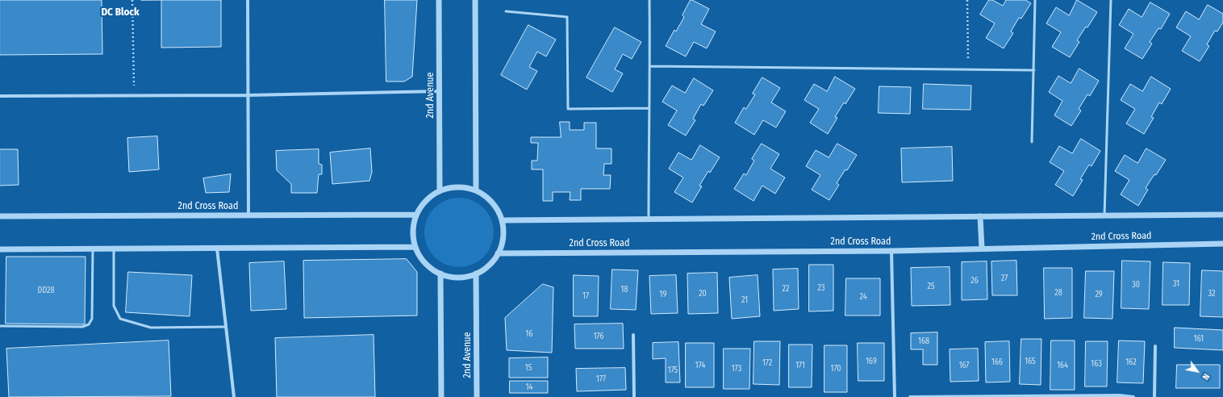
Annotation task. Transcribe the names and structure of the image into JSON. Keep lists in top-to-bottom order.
{
  "streets": {
    "street": ["2nd Avenue", "2nd Cross Road"]
  },
  "crossings": [
    ["2nd Avenue", "2nd Cross Road"]
  ],
  "districts": ["DC Block"],
  "house_numbers": [
    "27",
    "26",
    "31",
    "30",
    "25",
    "23",
    "22",
    "18",
    "DD28",
    "28",
    "20",
    "32",
    "19",
    "29",
    "17",
    "24",
    "21",
    "16",
    "176",
    "161",
    "168",
    "169",
    "165",
    "166",
    "162",
    "172",
    "163",
    "174",
    "171",
    "167",
    "164",
    "15",
    "173",
    "170",
    "175",
    "177",
    "14"
  ],
  "north": "bottom right"
}
